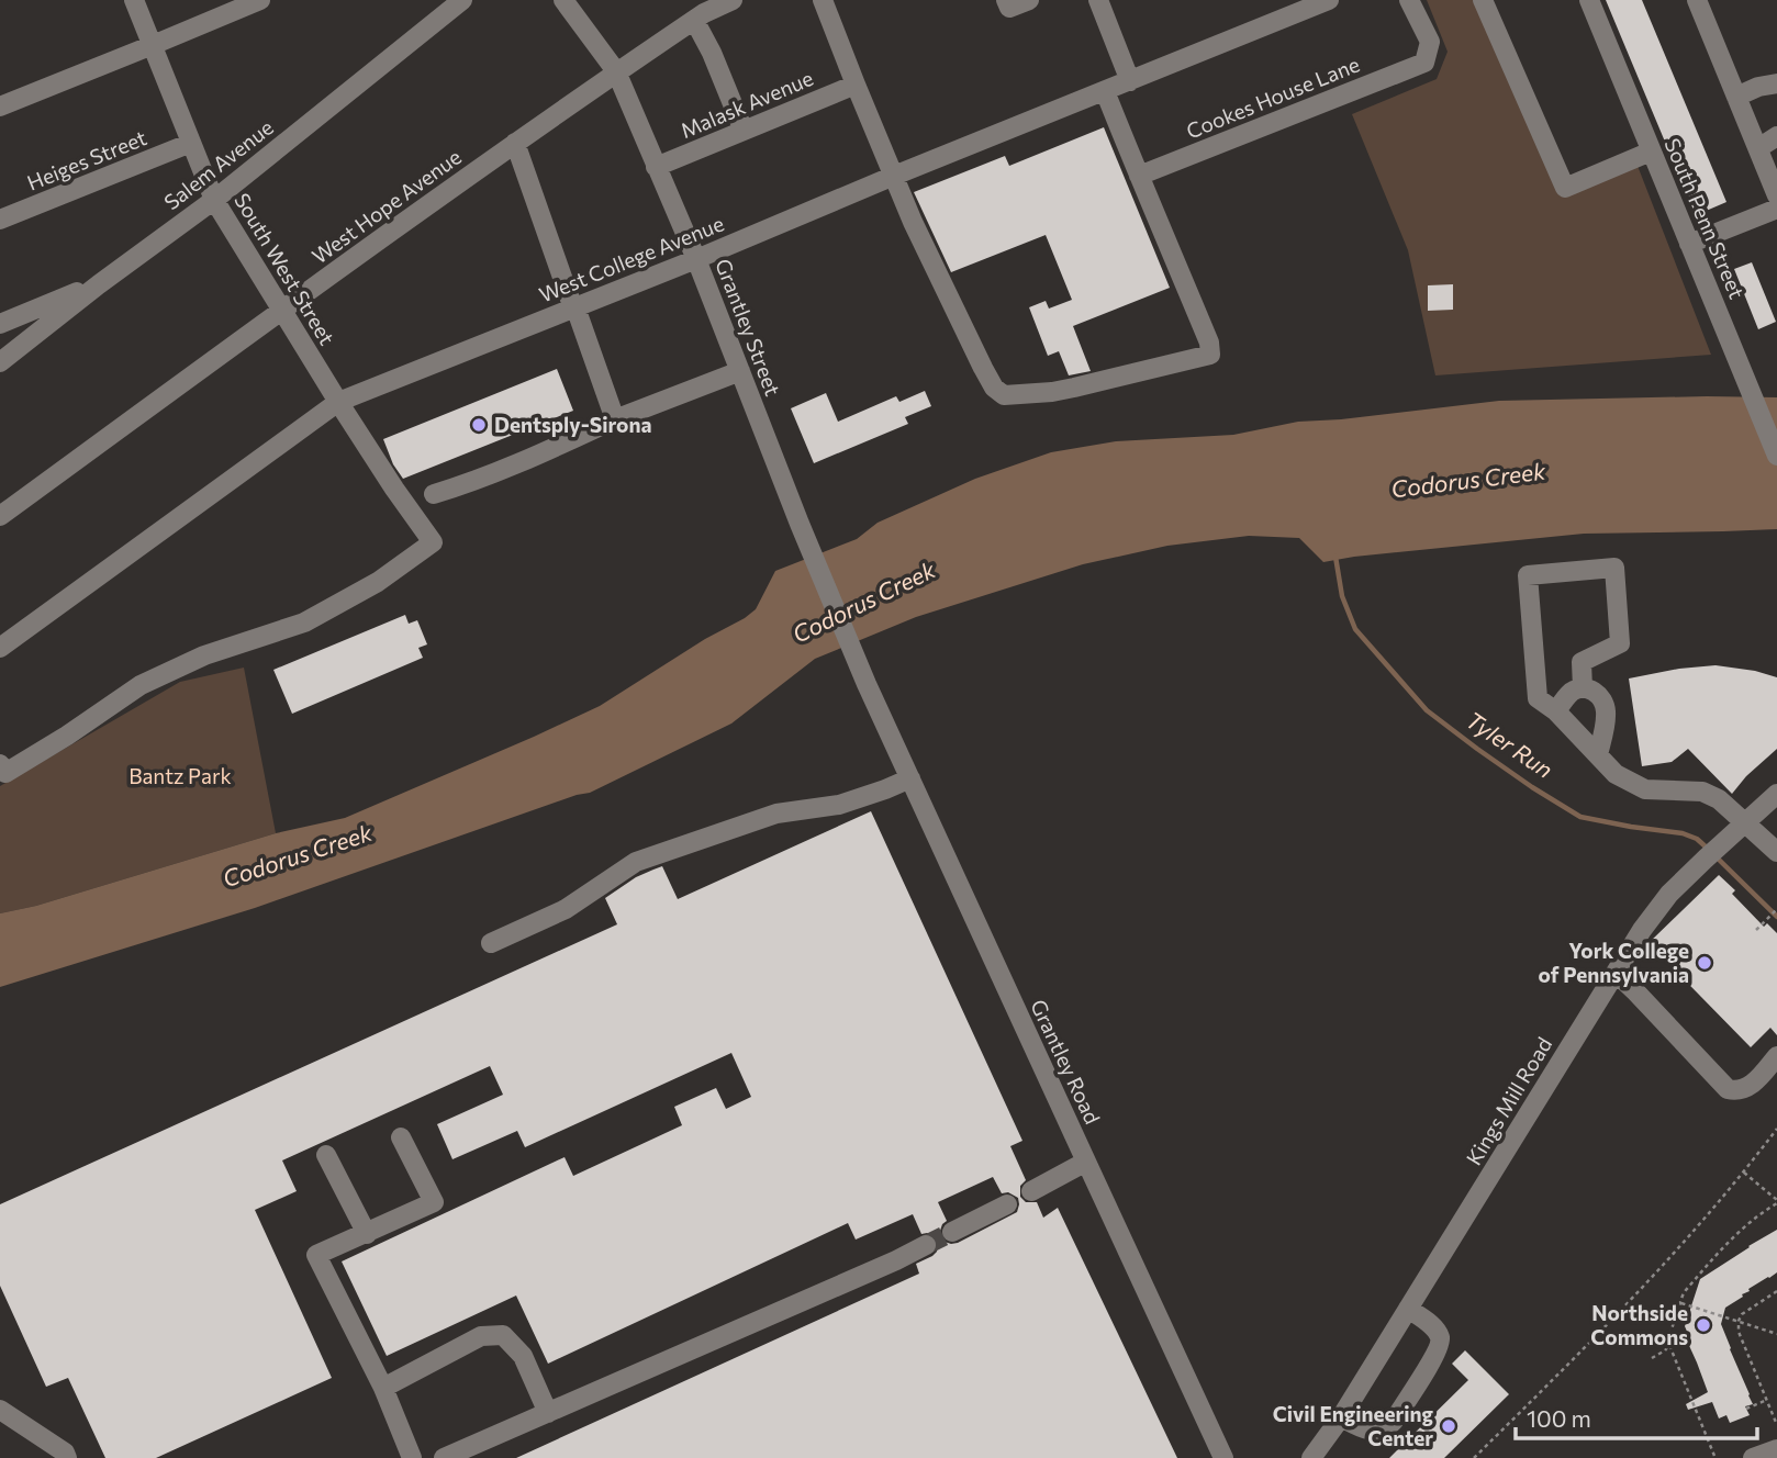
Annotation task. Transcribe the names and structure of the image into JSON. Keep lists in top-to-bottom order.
{
  "streets": {
    "street": [
      "Cookes House Lane",
      "Malask Avenue",
      "Heiges Street",
      "Salem Avenue",
      "West Hope Avenue",
      "South Penn Street",
      "West College Avenue",
      "South West Street",
      "Grantley Street",
      "Grantley Road",
      "Kings Mill Road"
    ]
  },
  "crossings": [
    ["Malask Avenue", "Grantley Street"],
    ["Heiges Street", "South West Street"],
    ["Salem Avenue", "South West Street"],
    ["West Hope Avenue", "South West Street"],
    ["West Hope Avenue", "Grantley Street"],
    ["West College Avenue", "South West Street"],
    ["West College Avenue", "Grantley Street"],
    ["Grantley Street", "Grantley Road"]
  ],
  "water": ["Codorus Creek", "Tyler Run"],
  "parks": ["Bantz Park"],
  "places": [
    "Dentsply-Sirona",
    "York College of Pennsylvania",
    "Northside Commons",
    "Civil Engineering Center"
  ],
  "scale_bar": "100 m"
}
